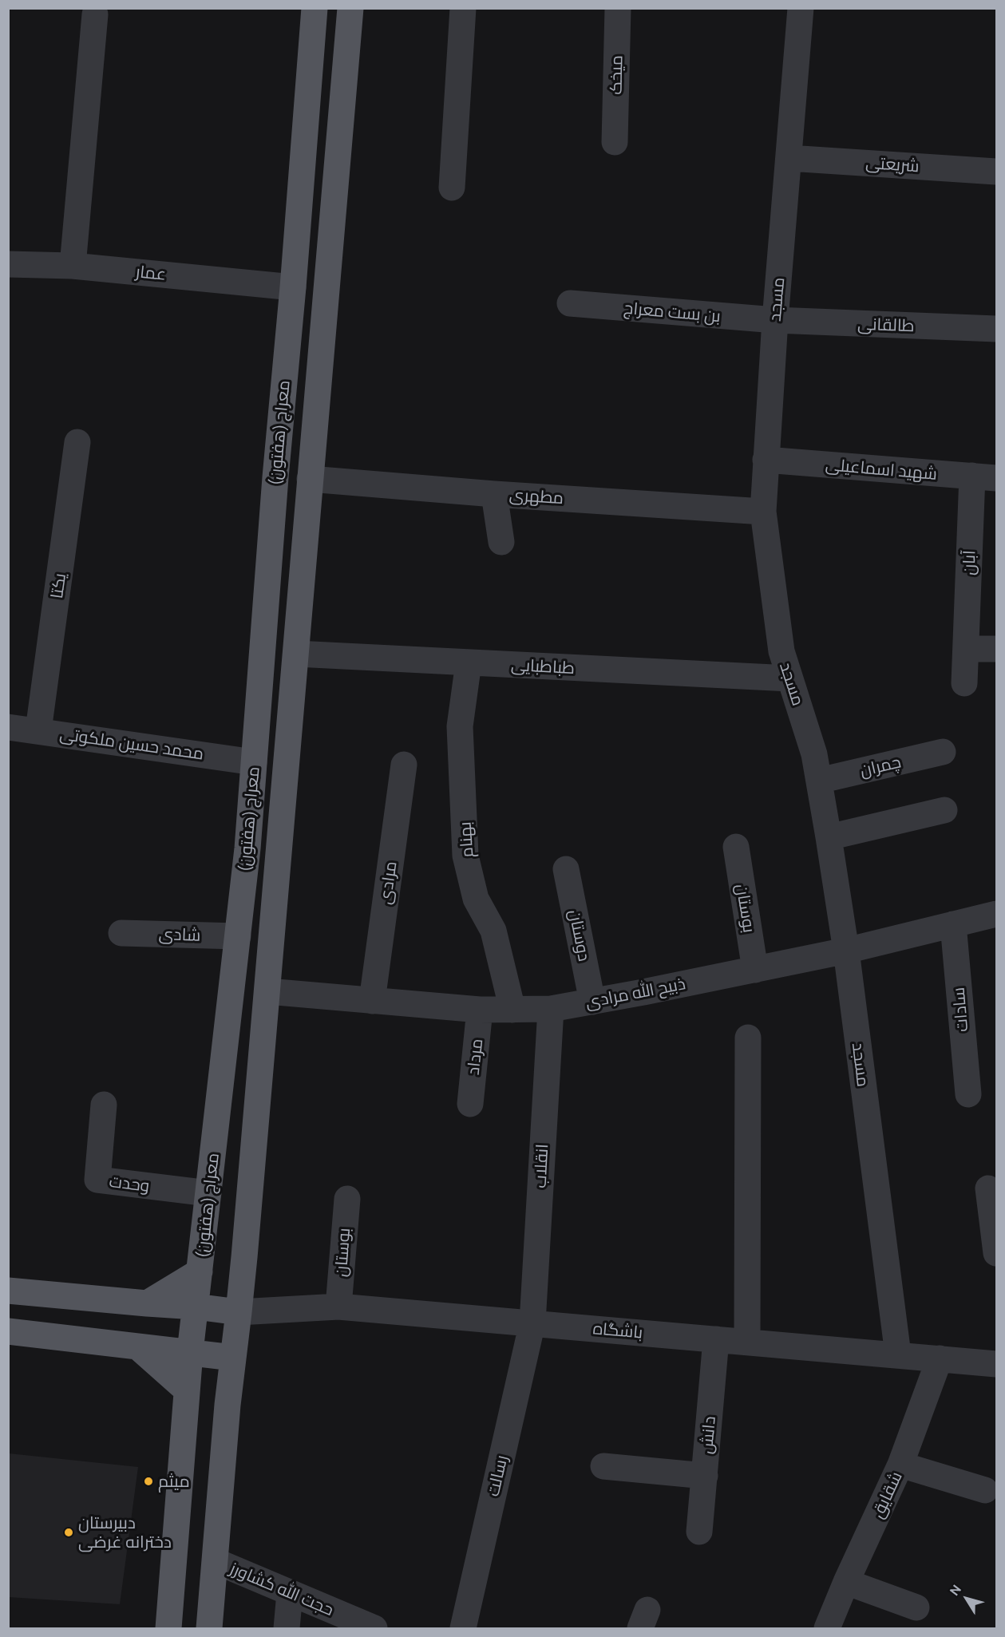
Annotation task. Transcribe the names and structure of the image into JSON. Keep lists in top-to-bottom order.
{
  "streets": {
    "main road": ["معراج (هفتون)"],
    "street": [
      "میخک",
      "شریعتی",
      "عمار",
      "مسجد",
      "بن بست معراج",
      "طالقانی",
      "شهید اسماعیلی",
      "مطهری",
      "آبان",
      "یکتا",
      "طباطبایی",
      "محمد حسین ملکوتی",
      "چمران",
      "بهنام",
      "مرادی",
      "بوستان",
      "شادی",
      "دوستان",
      "ذبیح الله مرادی",
      "سادات",
      "مرداد",
      "انقلاب",
      "وحدت",
      "باشگاه",
      "دانش",
      "رسالت",
      "شقایق",
      "حجت الله کشاورز"
    ]
  },
  "crossings": [
    ["شریعتی", "مسجد"],
    ["عمار", "معراج (هفتون)"],
    ["مسجد", "بن بست معراج"],
    ["مسجد", "طالقانی"],
    ["مسجد", "شهید اسماعیلی"],
    ["مسجد", "مطهری"],
    ["مسجد", "طباطبایی"],
    ["مسجد", "چمران"],
    ["مسجد", "ذبیح الله مرادی"],
    ["مسجد", "باشگاه"],
    ["بن بست معراج", "طالقانی"],
    ["معراج (هفتون)", "مطهری"],
    ["معراج (هفتون)", "طباطبایی"],
    ["معراج (هفتون)", "محمد حسین ملکوتی"],
    ["معراج (هفتون)", "شادی"],
    ["معراج (هفتون)", "ذبیح الله مرادی"],
    ["معراج (هفتون)", "وحدت"],
    ["معراج (هفتون)", "باشگاه"],
    ["معراج (هفتون)", "حجت الله کشاورز"],
    ["شهید اسماعیلی", "آبان"],
    ["یکتا", "محمد حسین ملکوتی"],
    ["طباطبایی", "بهنام"],
    ["بهنام", "ذبیح الله مرادی"],
    ["مرادی", "ذبیح الله مرادی"],
    ["بوستان", "ذبیح الله مرادی"],
    ["بوستان", "باشگاه"],
    ["دوستان", "ذبیح الله مرادی"],
    ["ذبیح الله مرادی", "سادات"],
    ["ذبیح الله مرادی", "مرداد"],
    ["ذبیح الله مرادی", "انقلاب"],
    ["انقلاب", "باشگاه"],
    ["انقلاب", "رسالت"],
    ["باشگاه", "دانش"],
    ["باشگاه", "رسالت"],
    ["باشگاه", "شقایق"]
  ],
  "places": ["میثم", "دبیرستان دخترانه غرضی"],
  "north": "top left"
}
